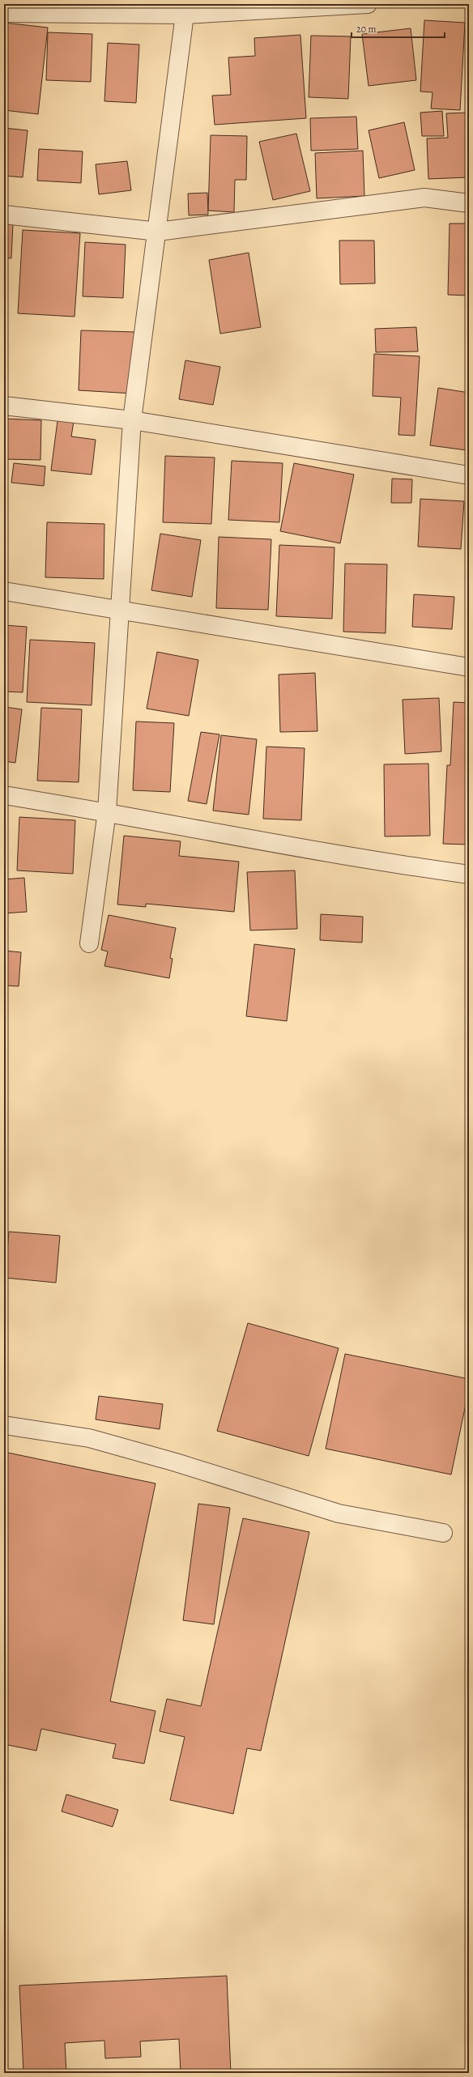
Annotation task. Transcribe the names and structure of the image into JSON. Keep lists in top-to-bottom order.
{
  "scale_bar": "20 m"
}
